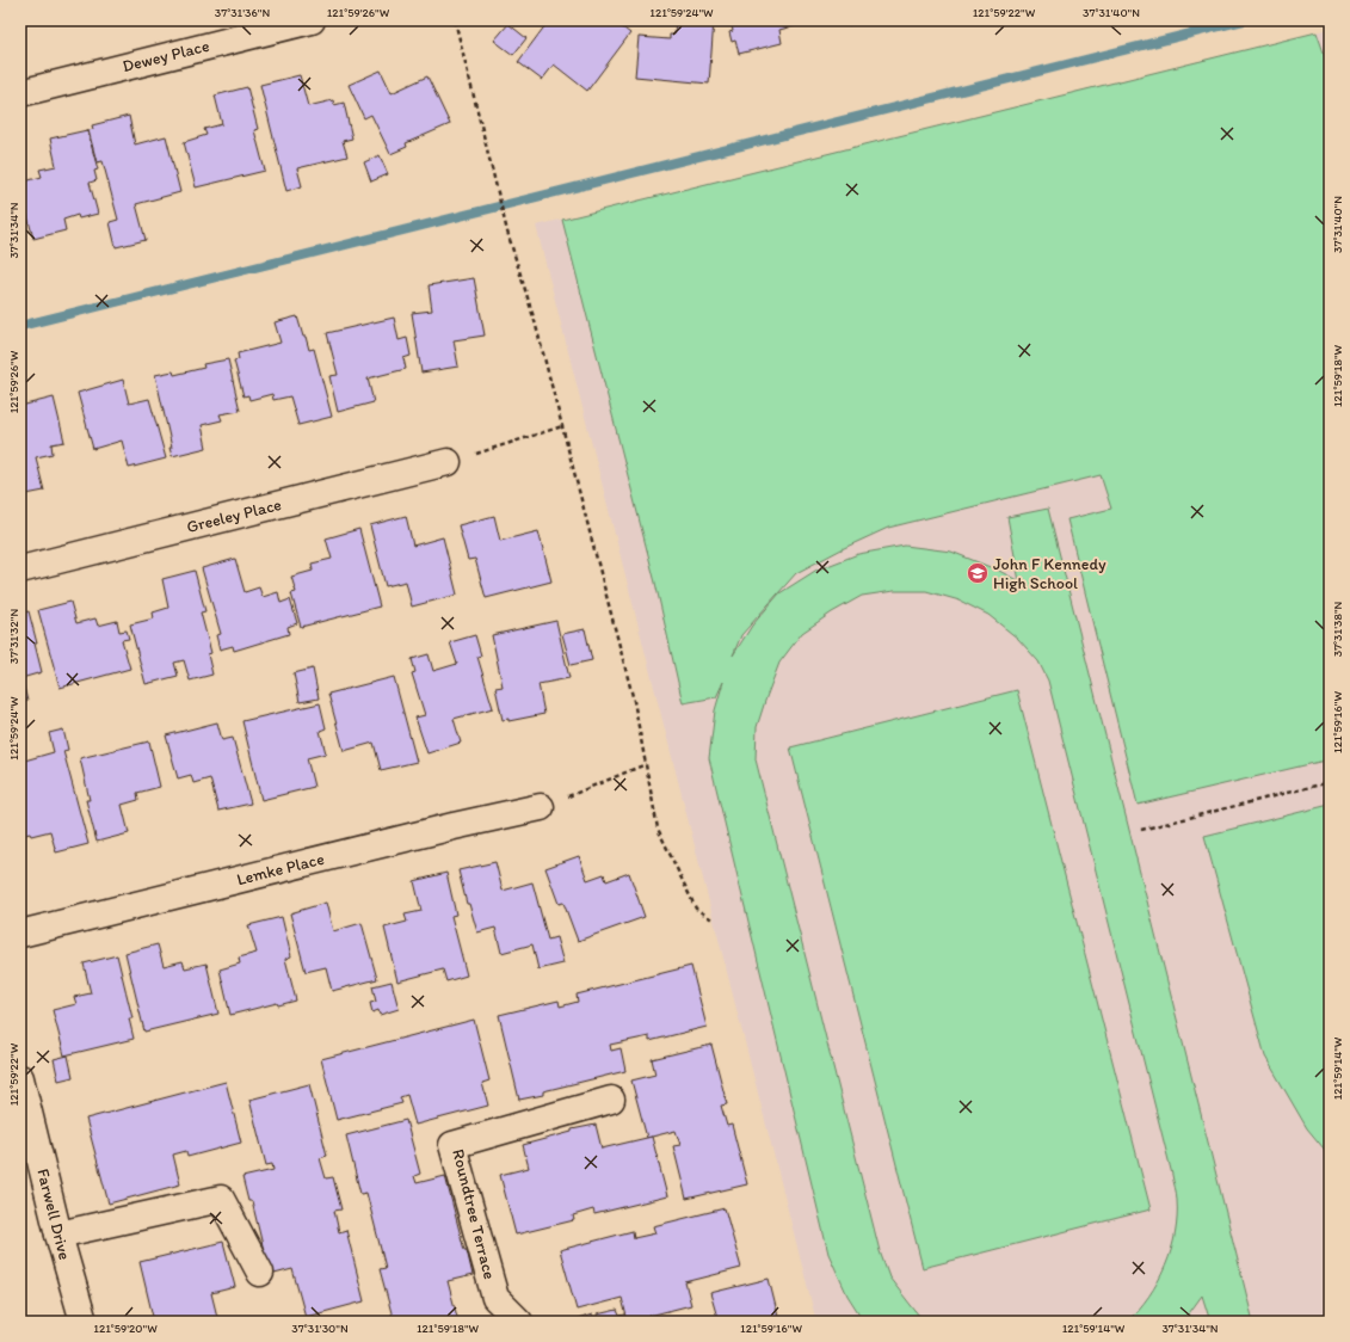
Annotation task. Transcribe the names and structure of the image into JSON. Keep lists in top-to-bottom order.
{
  "streets": {
    "street": [
      "Dewey Place",
      "Greeley Place",
      "Lemke Place",
      "Farwell Drive",
      "Roundtree Terrace"
    ]
  },
  "places": {
    "school or university": ["John F Kennedy High School"]
  },
  "coordinates": [
    "37°31'36\"N",
    "121°59'26\"W",
    "121°59'24\"W",
    "121°59'22\"W",
    "37°31'40\"N",
    "37°31'34\"N",
    "121°59'18\"W",
    "37°31'38\"N",
    "37°31'32\"N",
    "121°59'16\"W",
    "121°59'14\"W",
    "121°59'20\"W",
    "37°31'30\"N"
  ]
}
